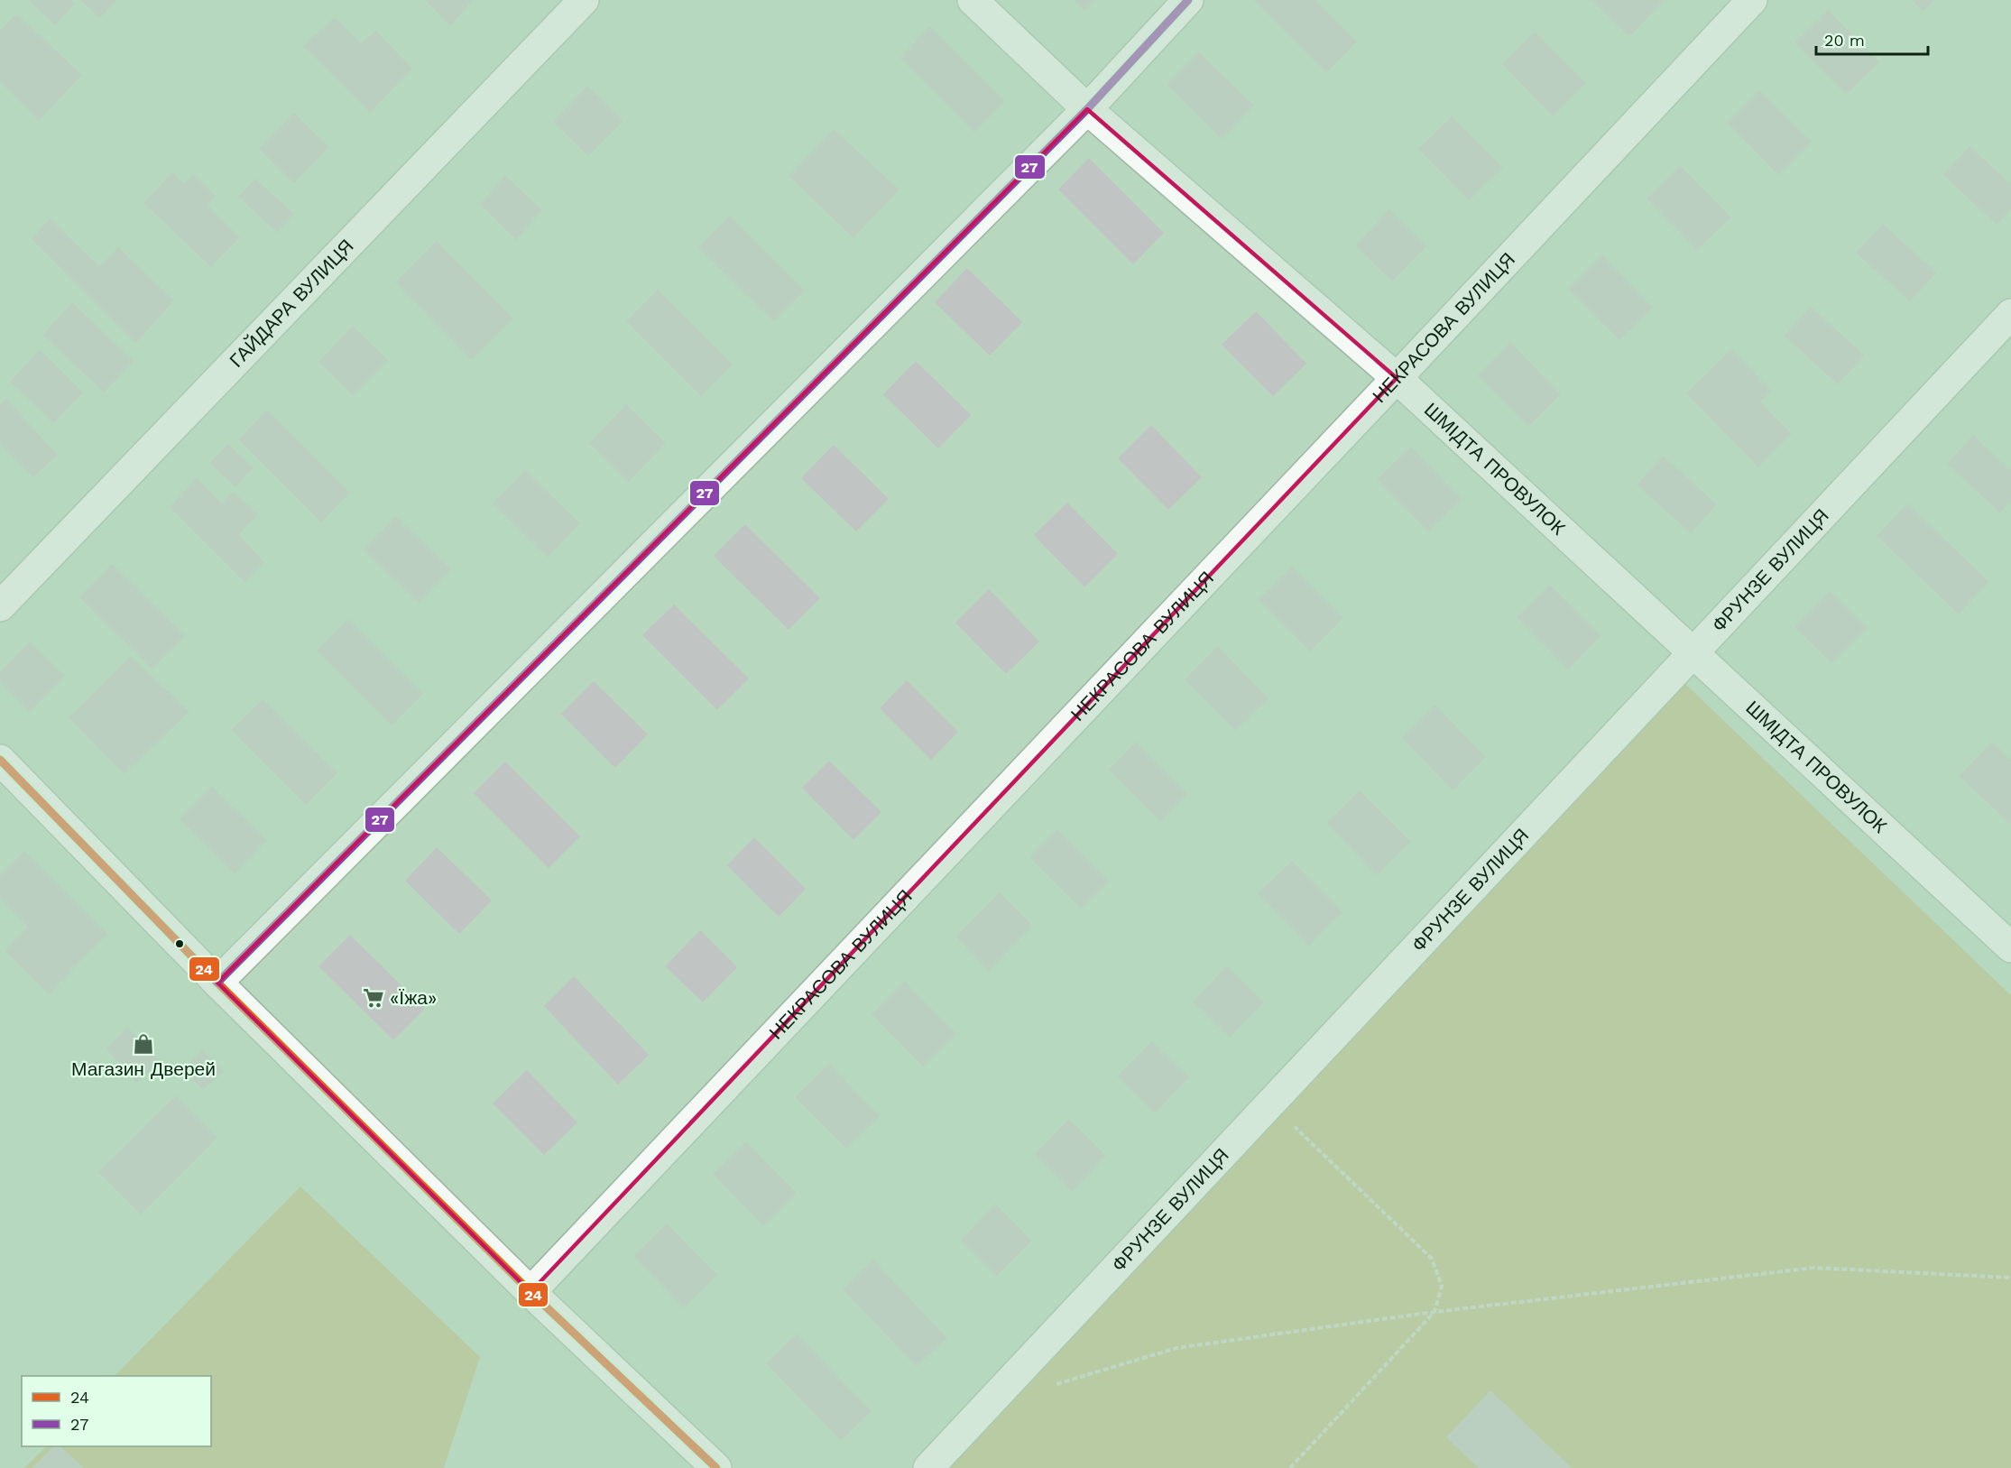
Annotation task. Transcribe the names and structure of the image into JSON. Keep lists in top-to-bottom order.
{
  "streets": {
    "street": [
      "ГАЙДАРА ВУЛИЦЯ",
      "НЕКРАСОВА ВУЛИЦЯ",
      "ШМІДТА ПРОВУЛОК",
      "ФРУНЗЕ ВУЛИЦЯ"
    ]
  },
  "crossings": [
    ["НЕКРАСОВА ВУЛИЦЯ", "ШМІДТА ПРОВУЛОК"],
    ["ШМІДТА ПРОВУЛОК", "ФРУНЗЕ ВУЛИЦЯ"]
  ],
  "places": {
    "supermarket": ["«Їжа»"],
    "shop": ["Магазин Дверей"]
  },
  "lines": ["transit line 27", "transit line 24"],
  "legend": ["24", "27"],
  "scale_bar": "20 m"
}
